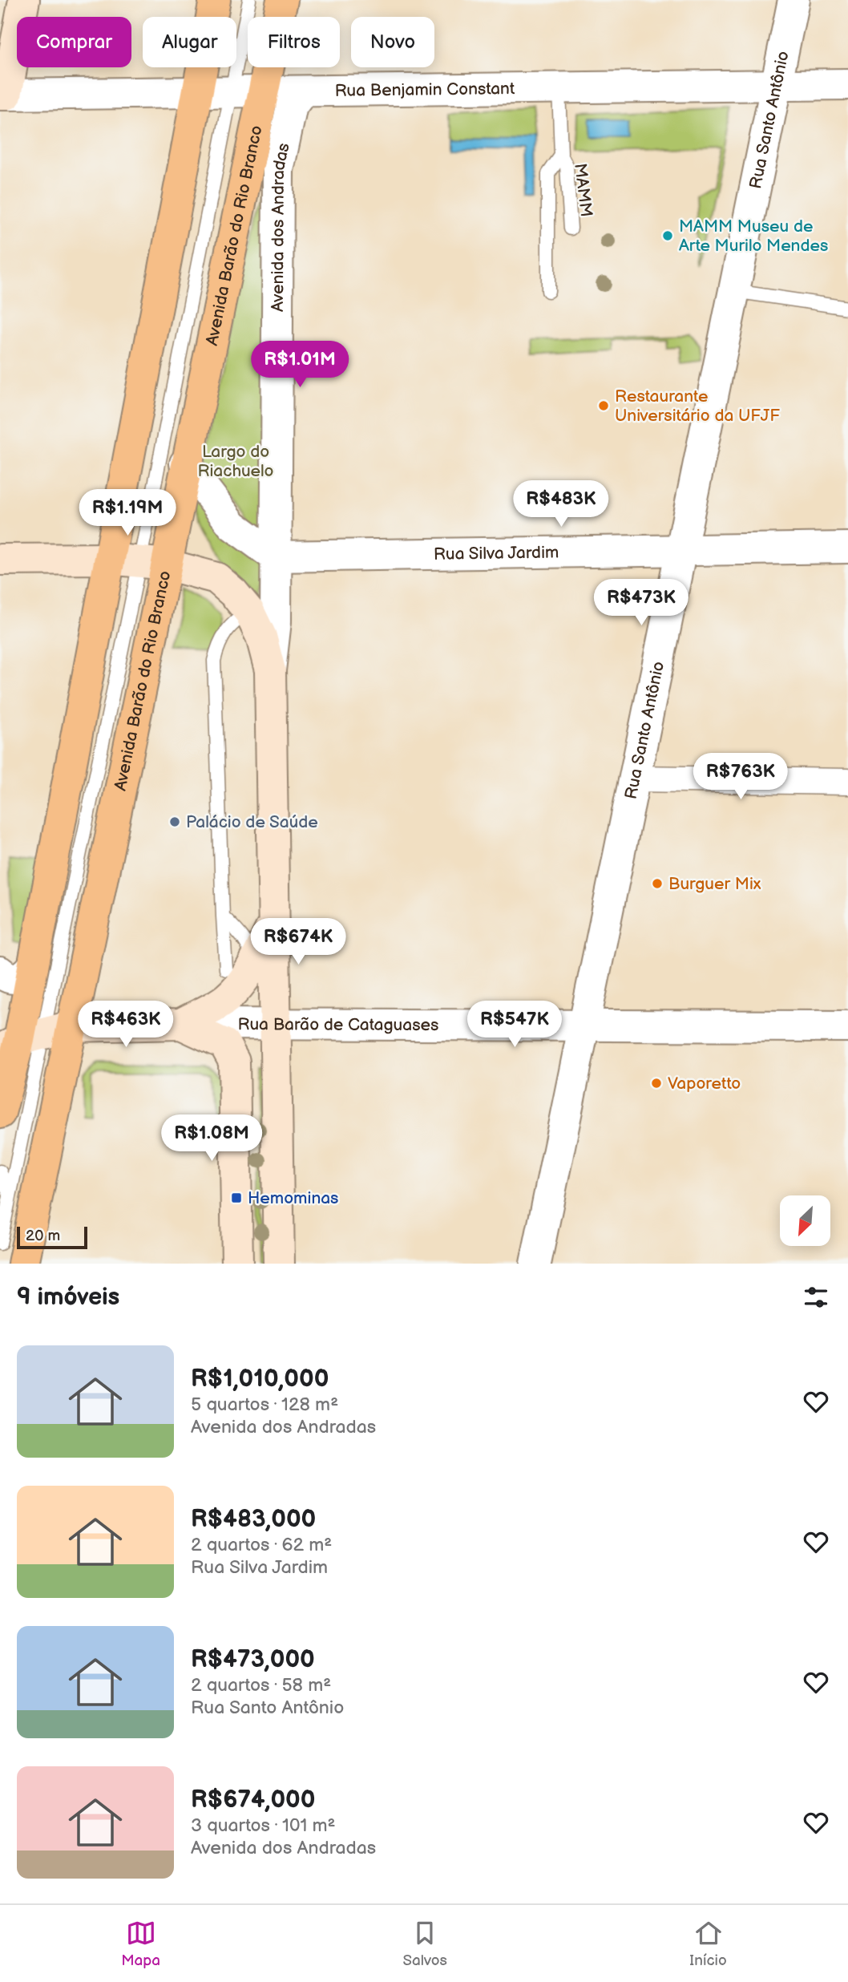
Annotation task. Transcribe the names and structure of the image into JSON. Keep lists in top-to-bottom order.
{
  "streets": {
    "main road": ["Avenida dos Andradas", "Avenida Barão do Rio Branco", "Rua Barão de Cataguases"],
    "street": ["Rua Benjamin Constant", "Rua Santo Antônio", "Rua Silva Jardim"],
    "lane": ["MAMM"]
  },
  "crossings": [
    ["Rua Benjamin Constant", "Rua Santo Antônio"],
    ["Rua Benjamin Constant", "MAMM"],
    ["Rua Benjamin Constant", "Avenida dos Andradas"],
    ["Rua Benjamin Constant", "Avenida Barão do Rio Branco"],
    ["Rua Santo Antônio", "Rua Silva Jardim"],
    ["Rua Santo Antônio", "Rua Barão de Cataguases"],
    ["Avenida dos Andradas", "Avenida Barão do Rio Branco"],
    ["Avenida dos Andradas", "Rua Silva Jardim"],
    ["Avenida dos Andradas", "Rua Barão de Cataguases"],
    ["Avenida Barão do Rio Branco", "Rua Barão de Cataguases"]
  ],
  "parks": ["Largo do Riachuelo"],
  "places": {
    "other": [
      "MAMM Museu de Arte Murilo Mendes",
      "Restaurante Universitário da UFJF",
      "Palácio de Saúde",
      "Burguer Mix",
      "Vaporetto"
    ],
    "transit": ["Hemominas"]
  },
  "scale_bar": "20 m",
  "north": "bottom left",
  "page": {
    "chip": [
      "Comprar",
      "Alugar",
      "Filtros",
      "Novo"
    ],
    "price": [
      "R$1.01M",
      "R$483K",
      "R$1.19M",
      "R$473K",
      "R$763K",
      "R$674K",
      "R$463K",
      "R$547K",
      "R$1.08M"
    ],
    "scale": "20 m",
    "heading": "9 imóveis",
    "list": [
      {
        "name": "R$1,010,000",
        "note": "5 quartos · 128 m² · Avenida dos Andradas"
      },
      {
        "name": "R$483,000",
        "note": "2 quartos · 62 m² · Rua Silva Jardim"
      },
      {
        "name": "R$473,000",
        "note": "2 quartos · 58 m² · Rua Santo Antônio"
      },
      {
        "name": "R$674,000",
        "note": "3 quartos · 101 m² · Avenida dos Andradas"
      }
    ],
    "tabs": ["Mapa", "Salvos", "Início"]
  }
}
